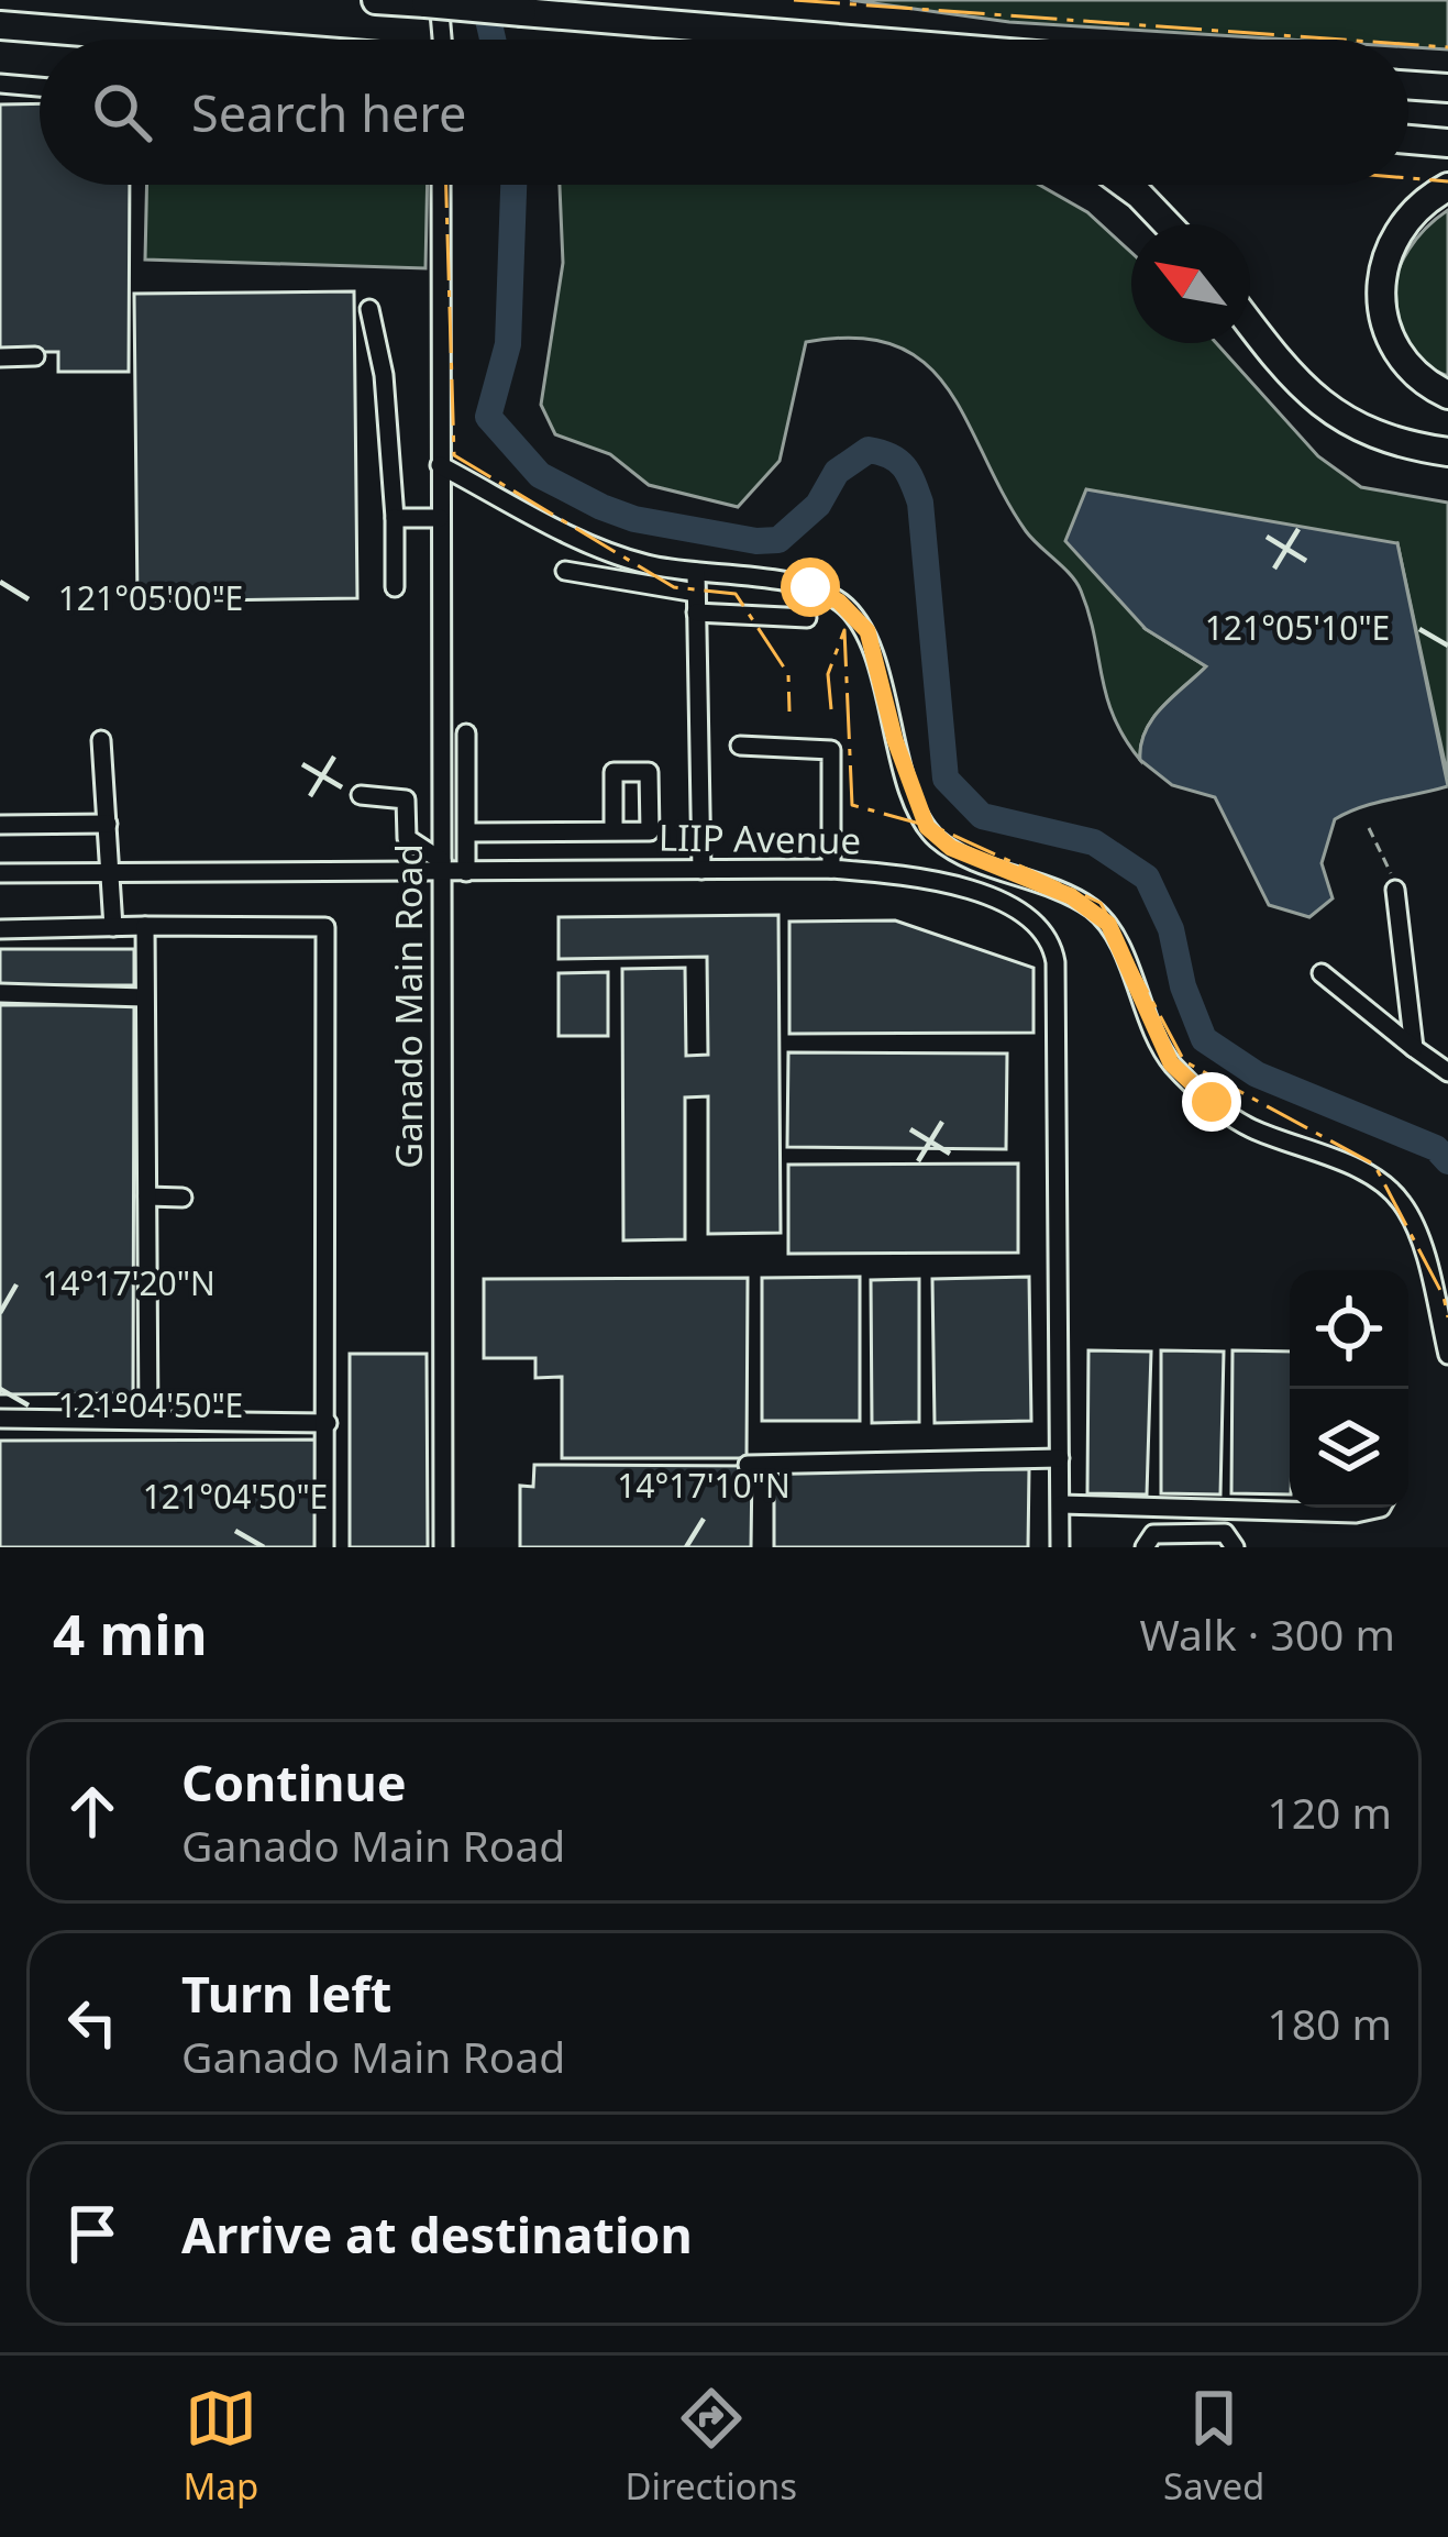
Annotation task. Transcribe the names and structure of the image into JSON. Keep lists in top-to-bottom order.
{
  "streets": {
    "street": ["LIIP Avenue", "Ganado Main Road"]
  },
  "crossings": [
    ["LIIP Avenue", "Ganado Main Road"]
  ],
  "north": "top left",
  "page": {
    "search": "Search here",
    "heading": ["4 min", "Walk · 300 m"],
    "list": [
      ["Continue", "Ganado Main Road", "120 m"],
      ["Turn left", "Ganado Main Road", "180 m"],
      "Arrive at destination"
    ],
    "nav": ["Map", "Directions", "Saved"]
  },
  "coordinates": [
    "121°05'00\"E",
    "121°05'10\"E",
    "14°17'20\"N",
    "121°04'50\"E",
    "14°17'10\"N"
  ]
}
